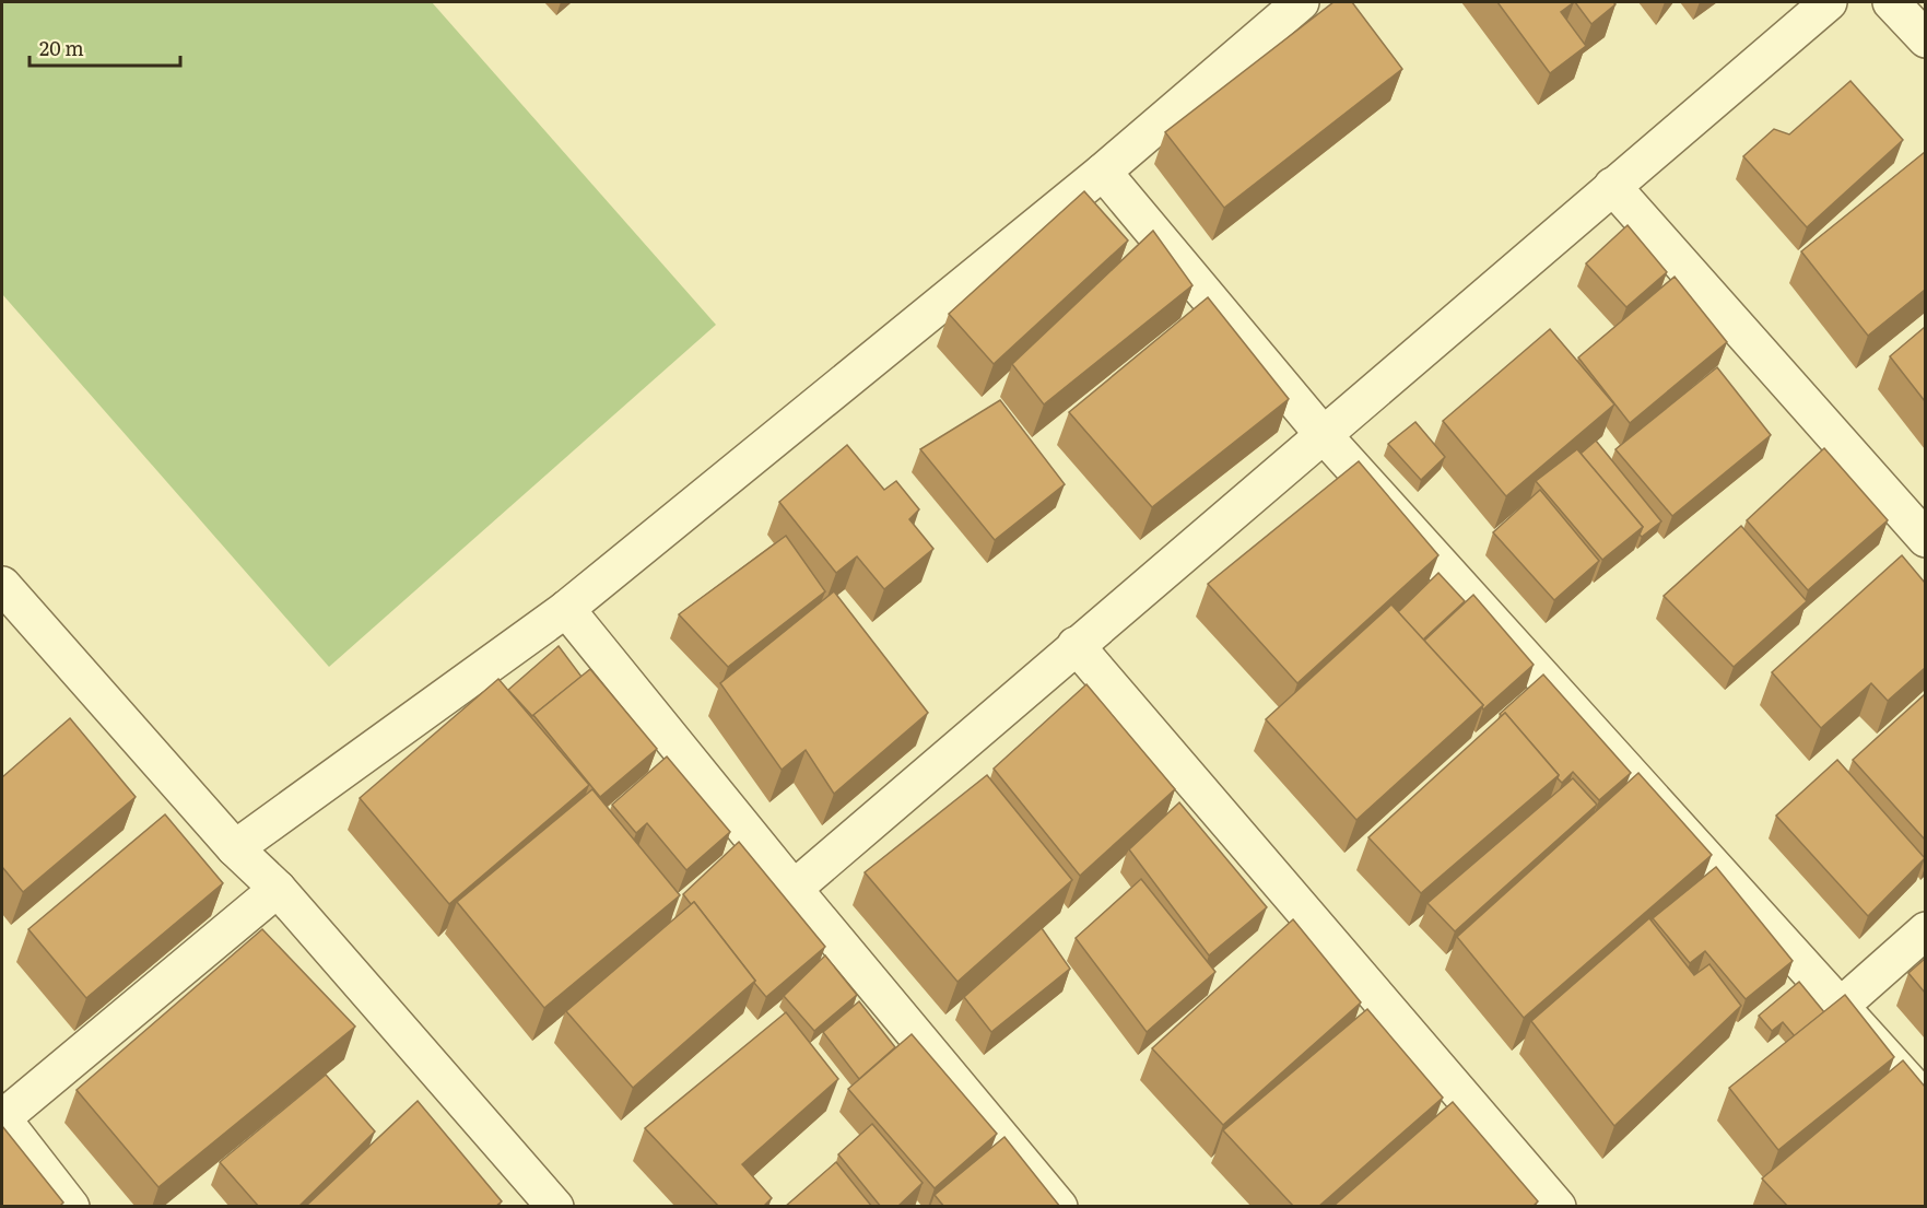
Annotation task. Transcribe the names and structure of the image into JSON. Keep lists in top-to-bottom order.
{
  "scale_bar": "20 m"
}
